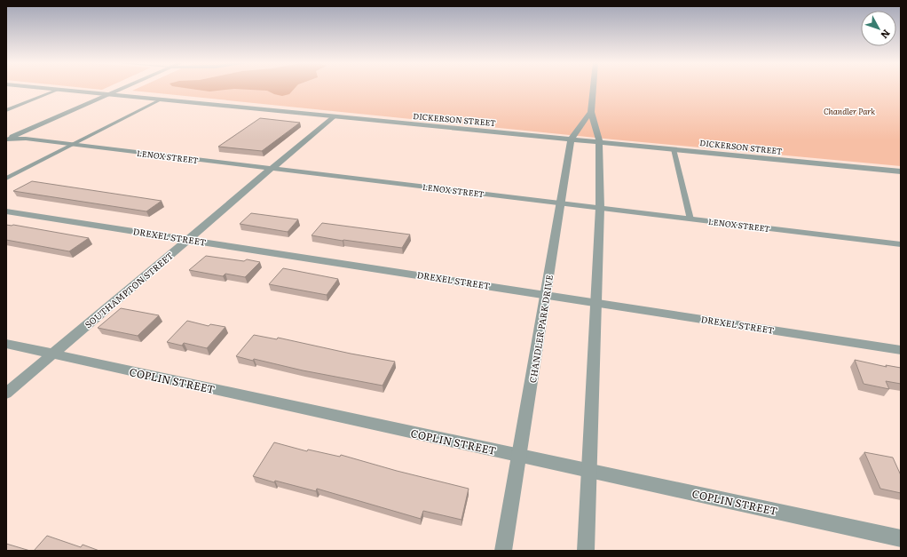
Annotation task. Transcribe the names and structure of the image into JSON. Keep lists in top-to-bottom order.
{
  "streets": {
    "street": [
      "DICKERSON STREET",
      "LENOX STREET",
      "DREXEL STREET",
      "SOUTHAMPTON STREET",
      "CHANDLER PARK DRIVE",
      "COPLIN STREET"
    ]
  },
  "crossings": [
    ["DICKERSON STREET", "SOUTHAMPTON STREET"],
    ["DICKERSON STREET", "CHANDLER PARK DRIVE"],
    ["LENOX STREET", "SOUTHAMPTON STREET"],
    ["LENOX STREET", "CHANDLER PARK DRIVE"],
    ["DREXEL STREET", "SOUTHAMPTON STREET"],
    ["DREXEL STREET", "CHANDLER PARK DRIVE"],
    ["SOUTHAMPTON STREET", "COPLIN STREET"],
    ["CHANDLER PARK DRIVE", "COPLIN STREET"]
  ],
  "parks": ["Chandler Park"],
  "north": "bottom right"
}
